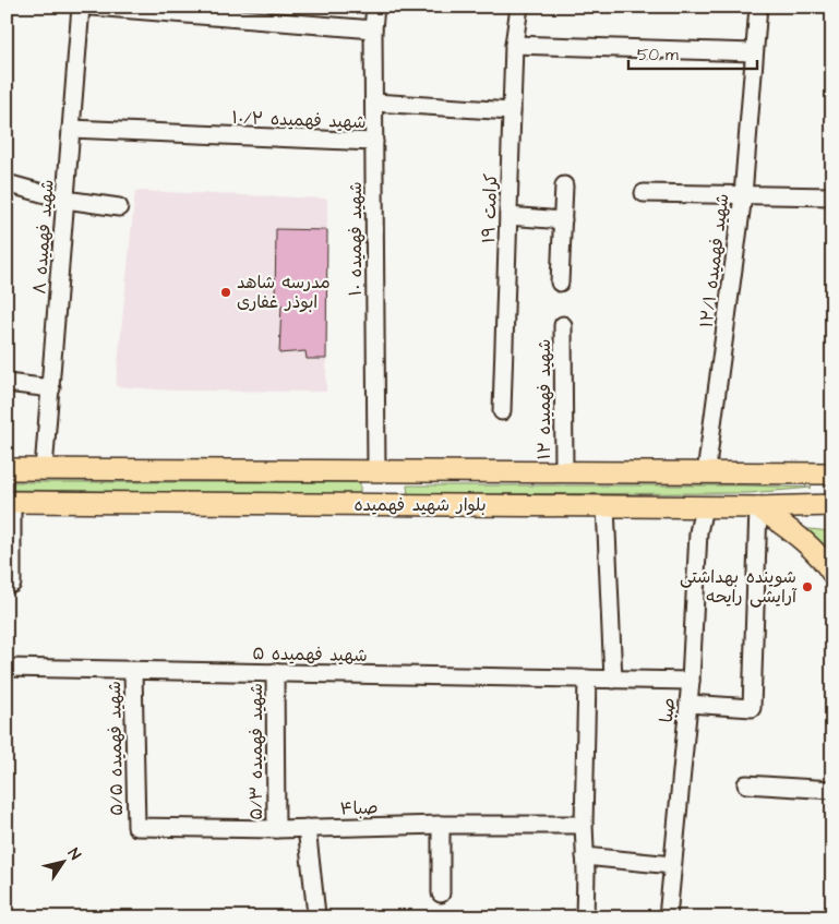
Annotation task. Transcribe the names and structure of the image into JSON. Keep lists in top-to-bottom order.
{
  "streets": {
    "main road": ["بلوار شهید فهمیده"],
    "street": [
      "شهید فهمیده ۱۰/۲",
      "کرامت ۱۹",
      "شهید فهمیده ۸",
      "شهید فهمیده ۱۰",
      "شهید فهمیده ۱۲/۱",
      "شهید فهمیده ۱۲",
      "شهید فهمیده ۵",
      "صبا",
      "شهید فهمیده ۵/۵",
      "شهید فهمیده ۵/۳",
      "صبا۴"
    ]
  },
  "crossings": [
    ["شهید فهمیده ۱۰/۲", "شهید فهمیده ۸"],
    ["شهید فهمیده ۱۰/۲", "شهید فهمیده ۱۰"],
    ["شهید فهمیده ۸", "بلوار شهید فهمیده"],
    ["شهید فهمیده ۱۰", "بلوار شهید فهمیده"],
    ["شهید فهمیده ۱۲/۱", "بلوار شهید فهمیده"],
    ["شهید فهمیده ۱۲", "بلوار شهید فهمیده"],
    ["بلوار شهید فهمیده", "صبا"],
    ["شهید فهمیده ۵", "صبا"],
    ["شهید فهمیده ۵", "شهید فهمیده ۵/۵"],
    ["شهید فهمیده ۵", "شهید فهمیده ۵/۳"],
    ["شهید فهمیده ۵/۵", "صبا۴"],
    ["شهید فهمیده ۵/۳", "صبا۴"]
  ],
  "places": ["مدرسه شاهد ابوذر غفاری", "شوینده بهداشتی آرایشی رایحه"],
  "scale_bar": "50 m",
  "north": "top right"
}
